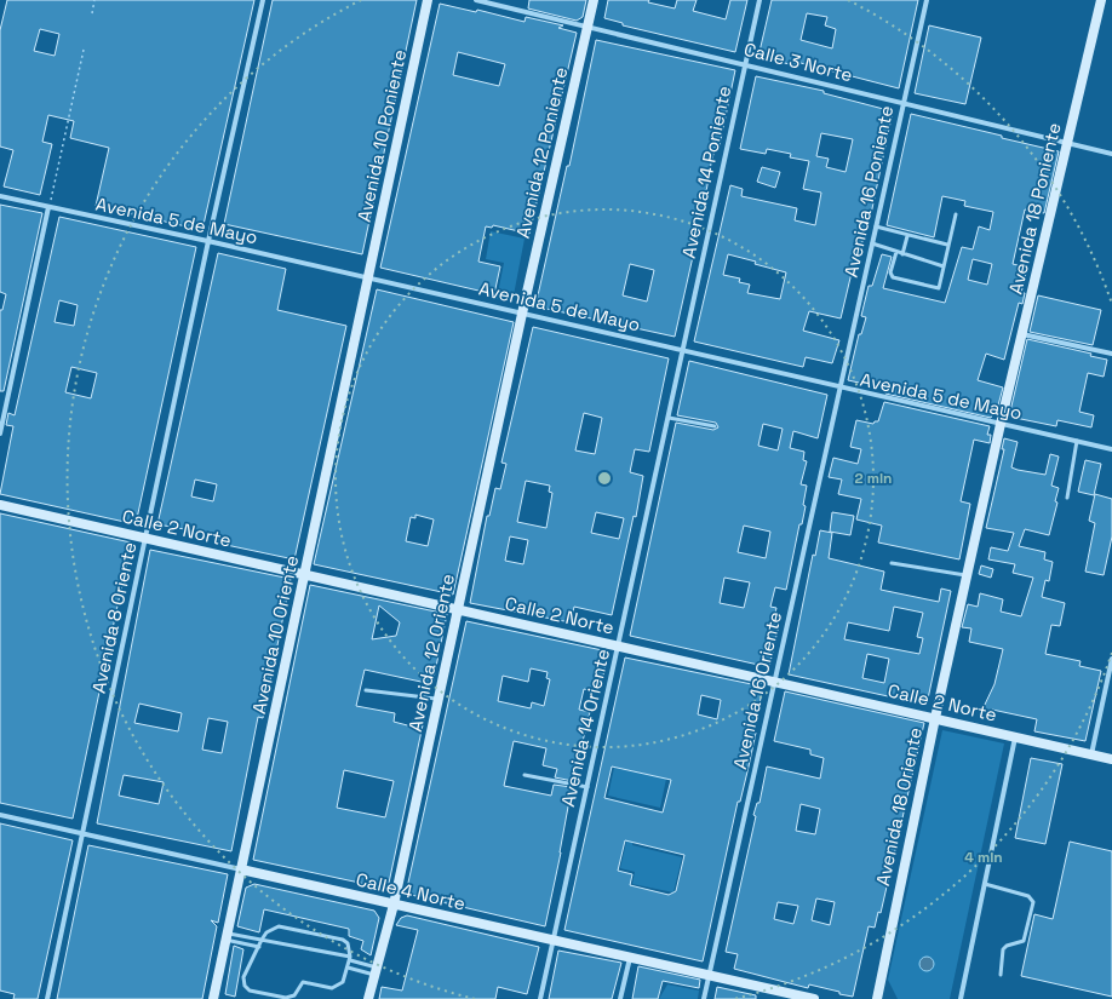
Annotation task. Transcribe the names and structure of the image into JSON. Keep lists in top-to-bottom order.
{
  "streets": {
    "street": [
      "Calle 3 Norte",
      "Avenida 10 Poniente",
      "Avenida 12 Poniente",
      "Avenida 14 Poniente",
      "Avenida 16 Poniente",
      "Avenida 18 Poniente",
      "Avenida 5 de Mayo",
      "Calle 2 Norte",
      "Avenida 8 Oriente",
      "Avenida 10 Oriente",
      "Avenida 12 Oriente",
      "Avenida 16 Oriente",
      "Avenida 14 Oriente",
      "Avenida 18 Oriente",
      "Calle 4 Norte"
    ]
  },
  "crossings": [
    ["Calle 3 Norte", "Avenida 12 Poniente"],
    ["Calle 3 Norte", "Avenida 14 Poniente"],
    ["Calle 3 Norte", "Avenida 16 Poniente"],
    ["Calle 3 Norte", "Avenida 18 Poniente"],
    ["Avenida 10 Poniente", "Avenida 5 de Mayo"],
    ["Avenida 10 Poniente", "Avenida 10 Oriente"],
    ["Avenida 12 Poniente", "Avenida 5 de Mayo"],
    ["Avenida 12 Poniente", "Avenida 12 Oriente"],
    ["Avenida 14 Poniente", "Avenida 5 de Mayo"],
    ["Avenida 14 Poniente", "Avenida 14 Oriente"],
    ["Avenida 16 Poniente", "Avenida 5 de Mayo"],
    ["Avenida 16 Poniente", "Avenida 16 Oriente"],
    ["Avenida 18 Poniente", "Avenida 5 de Mayo"],
    ["Avenida 18 Poniente", "Avenida 18 Oriente"],
    ["Avenida 5 de Mayo", "Avenida 8 Oriente"],
    ["Avenida 5 de Mayo", "Avenida 10 Oriente"],
    ["Avenida 5 de Mayo", "Avenida 12 Oriente"],
    ["Avenida 5 de Mayo", "Avenida 16 Oriente"],
    ["Avenida 5 de Mayo", "Avenida 14 Oriente"],
    ["Avenida 5 de Mayo", "Avenida 18 Oriente"],
    ["Calle 2 Norte", "Avenida 8 Oriente"],
    ["Calle 2 Norte", "Avenida 10 Oriente"],
    ["Calle 2 Norte", "Avenida 12 Oriente"],
    ["Calle 2 Norte", "Avenida 16 Oriente"],
    ["Calle 2 Norte", "Avenida 14 Oriente"],
    ["Calle 2 Norte", "Avenida 18 Oriente"],
    ["Avenida 8 Oriente", "Calle 4 Norte"],
    ["Avenida 10 Oriente", "Calle 4 Norte"],
    ["Avenida 12 Oriente", "Calle 4 Norte"],
    ["Avenida 16 Oriente", "Calle 4 Norte"],
    ["Avenida 14 Oriente", "Calle 4 Norte"]
  ],
  "rings": ["2 min", "4 min"]
}
